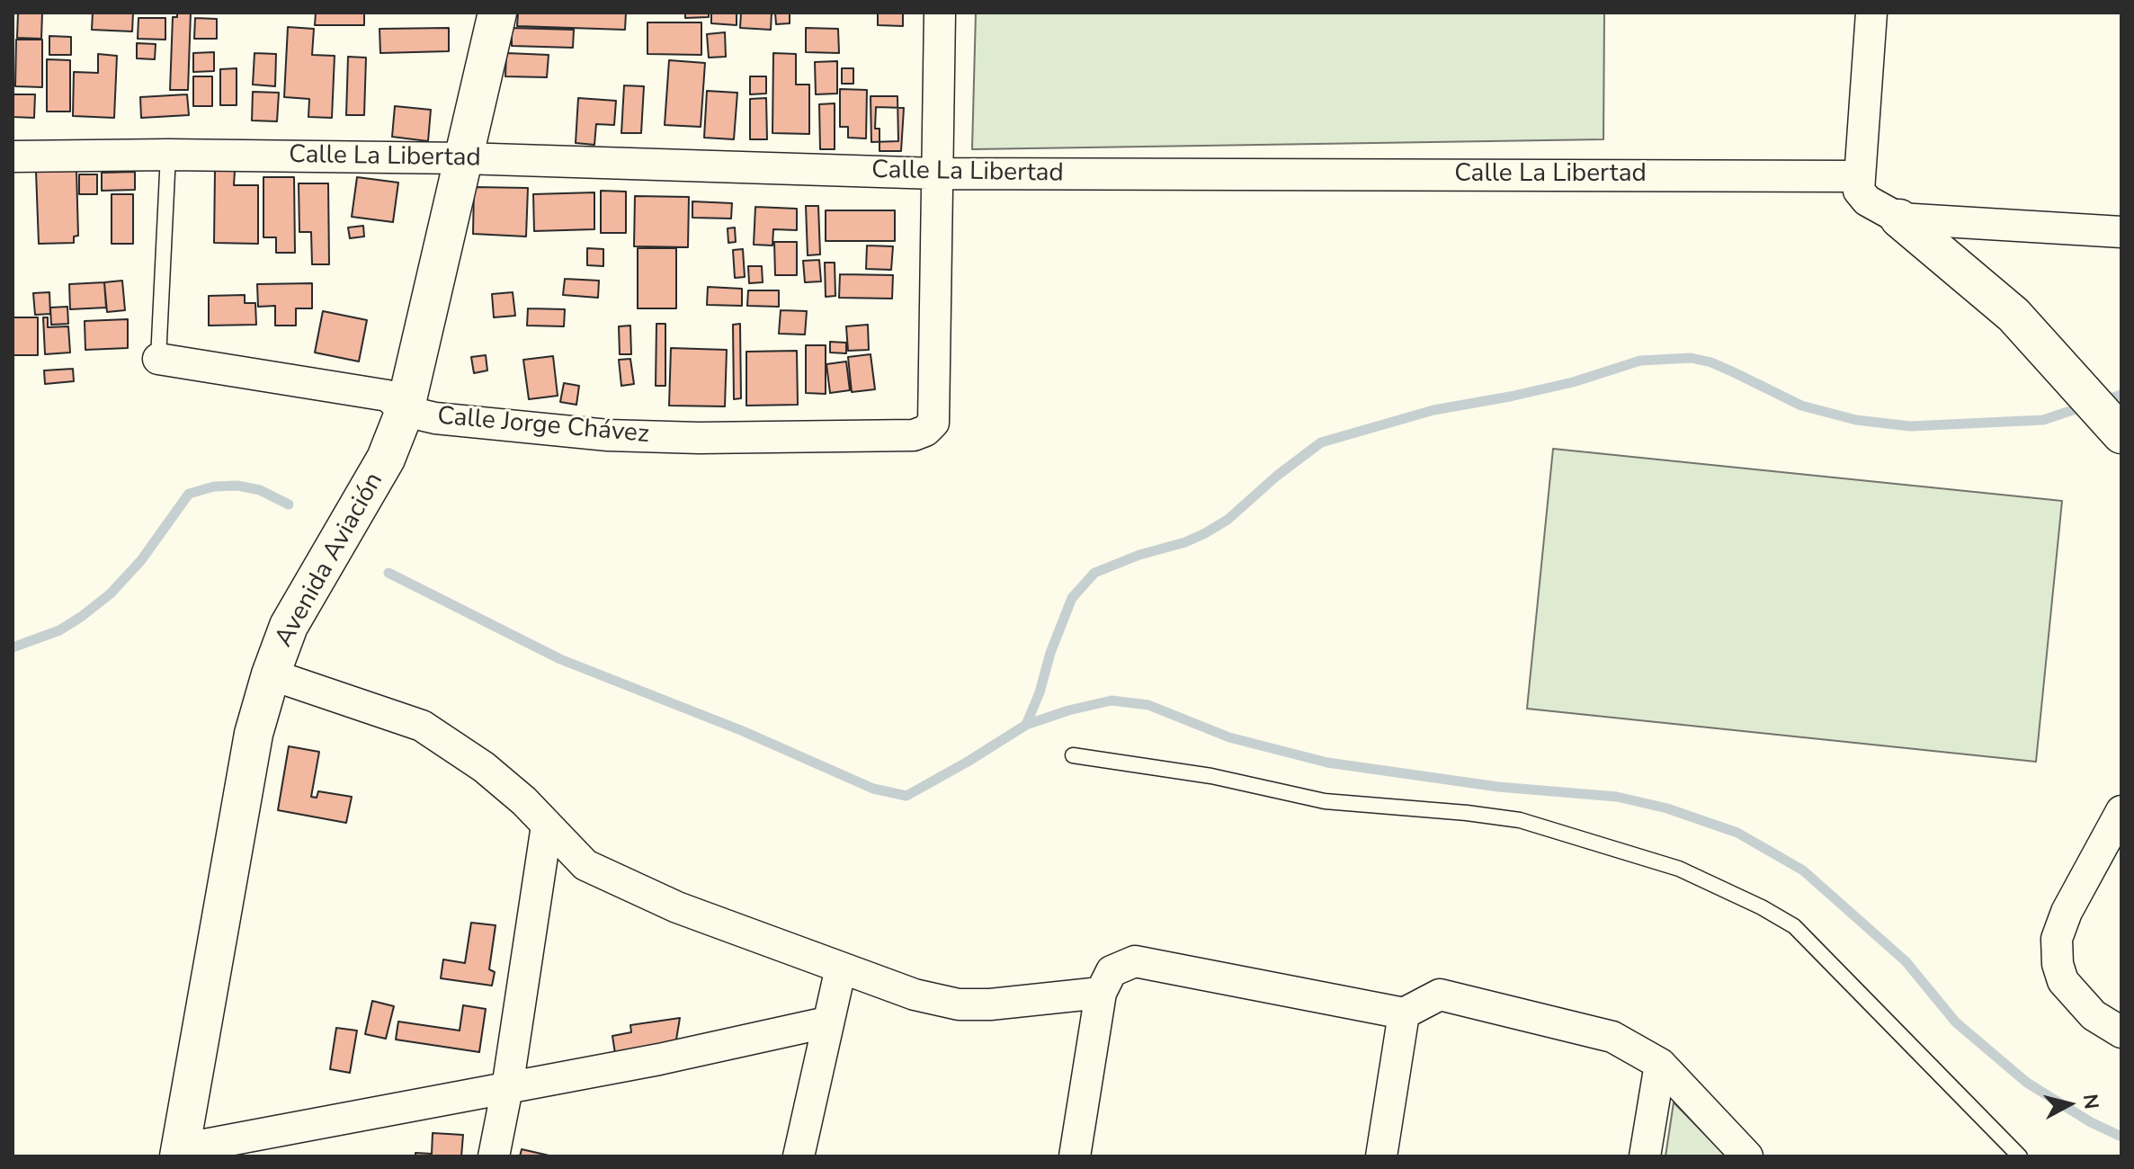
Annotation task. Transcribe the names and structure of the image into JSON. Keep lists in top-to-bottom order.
{
  "streets": {
    "street": ["Calle La Libertad", "Calle Jorge Chávez", "Avenida Aviación"]
  },
  "crossings": [
    ["Calle La Libertad", "Calle Jorge Chávez"],
    ["Calle La Libertad", "Avenida Aviación"],
    ["Calle Jorge Chávez", "Avenida Aviación"]
  ],
  "north": "right"
}
